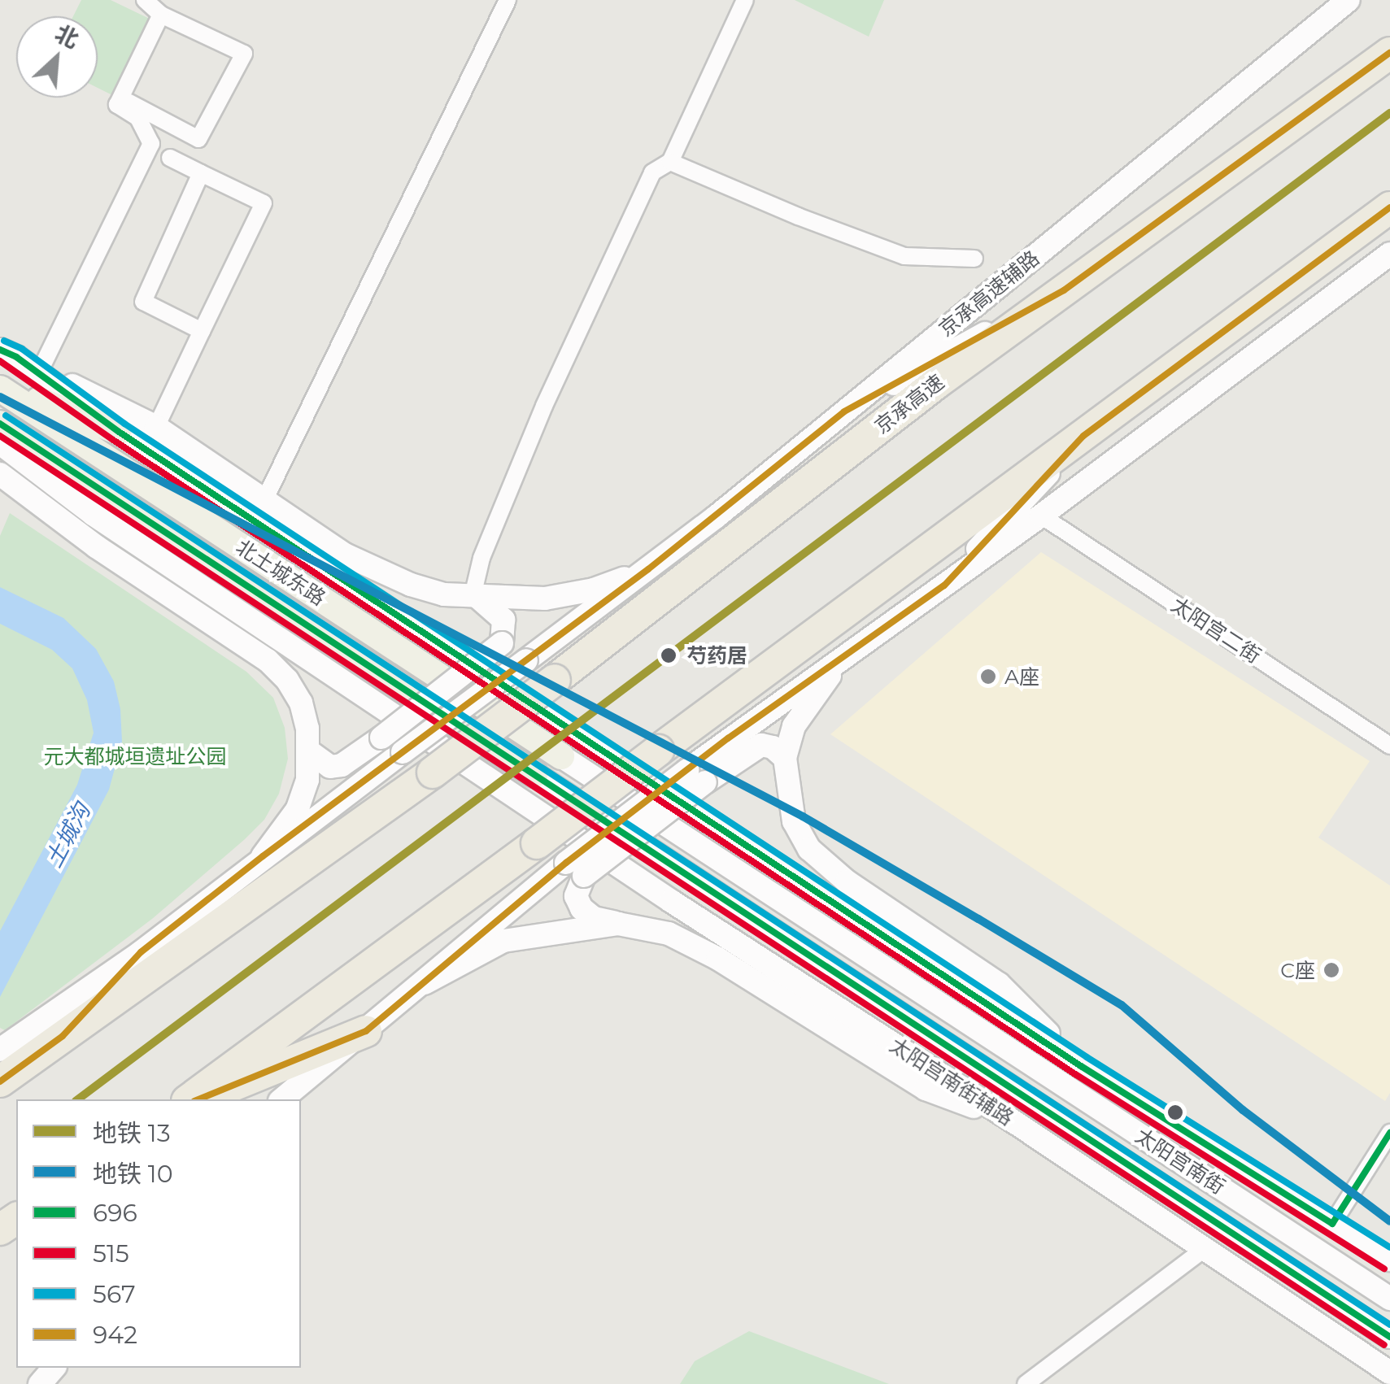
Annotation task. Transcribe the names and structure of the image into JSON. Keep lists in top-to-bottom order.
{
  "streets": {
    "highway": ["京承高速"],
    "main road": ["北土城东路"],
    "street": [
      "京承高速辅路",
      "太阳宫二街",
      "太阳宫南街辅路",
      "太阳宫南街"
    ]
  },
  "crossings": [
    ["北土城东路", "太阳宫南街"]
  ],
  "water": ["土城沟"],
  "parks": ["元大都城垣遗址公园"],
  "places": ["芍药居", "A座", "C座"],
  "lines": [
    "transit line 942",
    "metro line 13",
    "transit line 567",
    "transit line 696",
    "transit line 515",
    "metro line 10"
  ],
  "legend": [
    "地铁 13",
    "地铁 10",
    "696",
    "515",
    "567",
    "942"
  ],
  "north": "top right"
}
